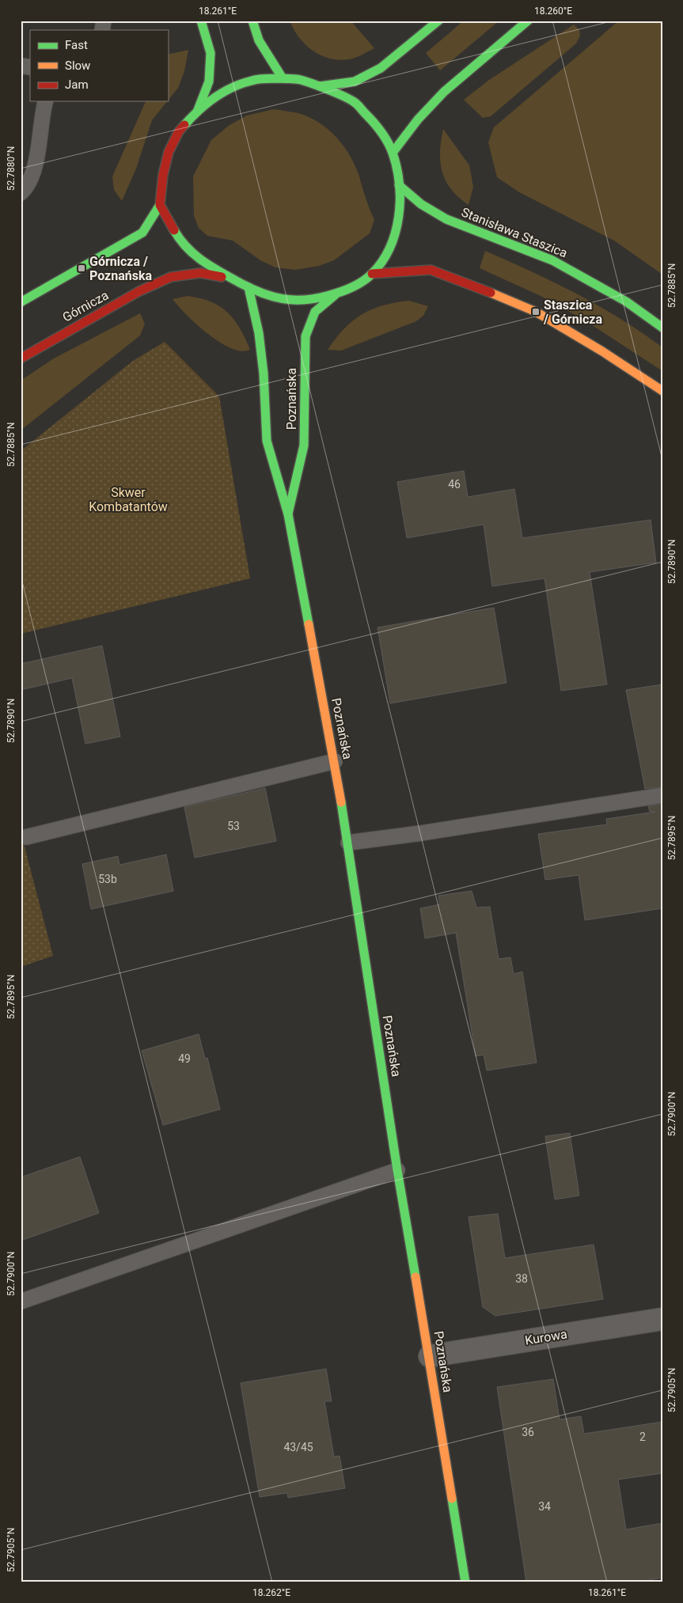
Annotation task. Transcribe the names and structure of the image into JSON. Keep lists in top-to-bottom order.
{
  "streets": {
    "street": [
      "Stanisława Staszica",
      "Górnicza",
      "Poznańska",
      "Kurowa"
    ]
  },
  "crossings": [
    ["Poznańska", "Kurowa"]
  ],
  "parks": ["Skwer Kombatantów"],
  "places": {
    "transit": ["Górnicza / Poznańska", "Staszica / Górnicza"]
  },
  "house_numbers": [
    "46",
    "53",
    "53b",
    "49",
    "38",
    "36",
    "2",
    "43/45",
    "34"
  ],
  "legend": ["Fast", "Slow", "Jam"],
  "coordinates": [
    "18.261°E",
    "18.260°E",
    "52.7880°N",
    "52.7885°N",
    "52.7890°N",
    "52.7895°N",
    "52.7900°N",
    "52.7905°N",
    "18.262°E"
  ]
}
